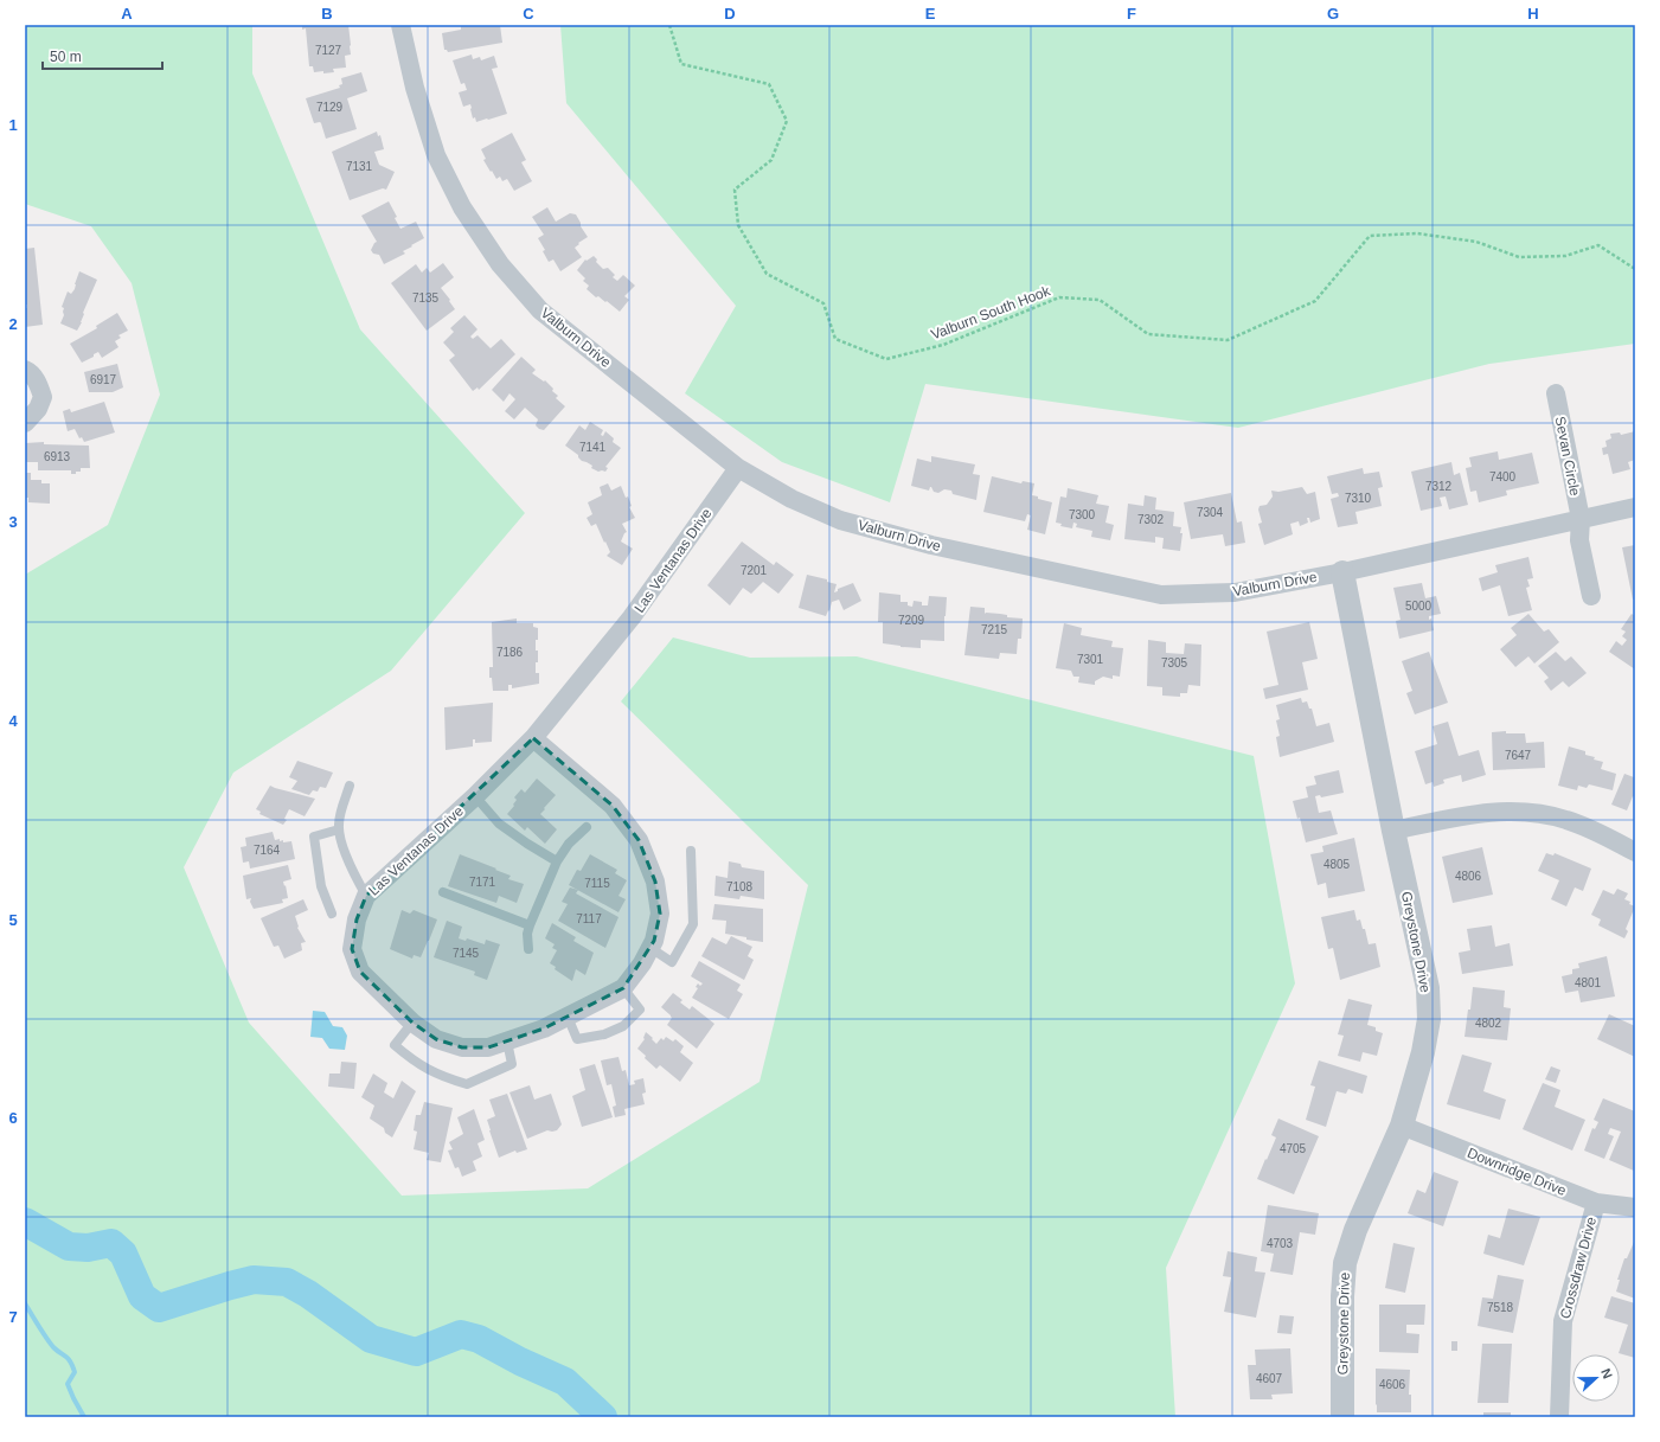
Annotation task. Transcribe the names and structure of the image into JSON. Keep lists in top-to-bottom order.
{
  "streets": {
    "street": [
      "Valburn Drive",
      "Sevan Circle",
      "Las Ventanas Drive",
      "Greystone Drive",
      "Downridge Drive",
      "Crossdraw Drive"
    ],
    "path": ["Valburn South Hook"]
  },
  "crossings": [
    ["Valburn Drive", "Sevan Circle"],
    ["Valburn Drive", "Las Ventanas Drive"],
    ["Valburn Drive", "Greystone Drive"],
    ["Greystone Drive", "Downridge Drive"],
    ["Downridge Drive", "Crossdraw Drive"]
  ],
  "house_numbers": [
    "7127",
    "7129",
    "7131",
    "7135",
    "6917",
    "7141",
    "6913",
    "7400",
    "7312",
    "7310",
    "7304",
    "7300",
    "7302",
    "7201",
    "5000",
    "7209",
    "7215",
    "7186",
    "7301",
    "7305",
    "7647",
    "7164",
    "4805",
    "4806",
    "7171",
    "7115",
    "7108",
    "7117",
    "7145",
    "4801",
    "4802",
    "4705",
    "4703",
    "7518",
    "4607",
    "4606"
  ],
  "scale_bar": "50 m",
  "north": "right",
  "grid": {
    "columns": [
      "A",
      "B",
      "C",
      "D",
      "E",
      "F",
      "G",
      "H"
    ],
    "rows": [
      "1",
      "2",
      "3",
      "4",
      "5",
      "6",
      "7"
    ]
  }
}
